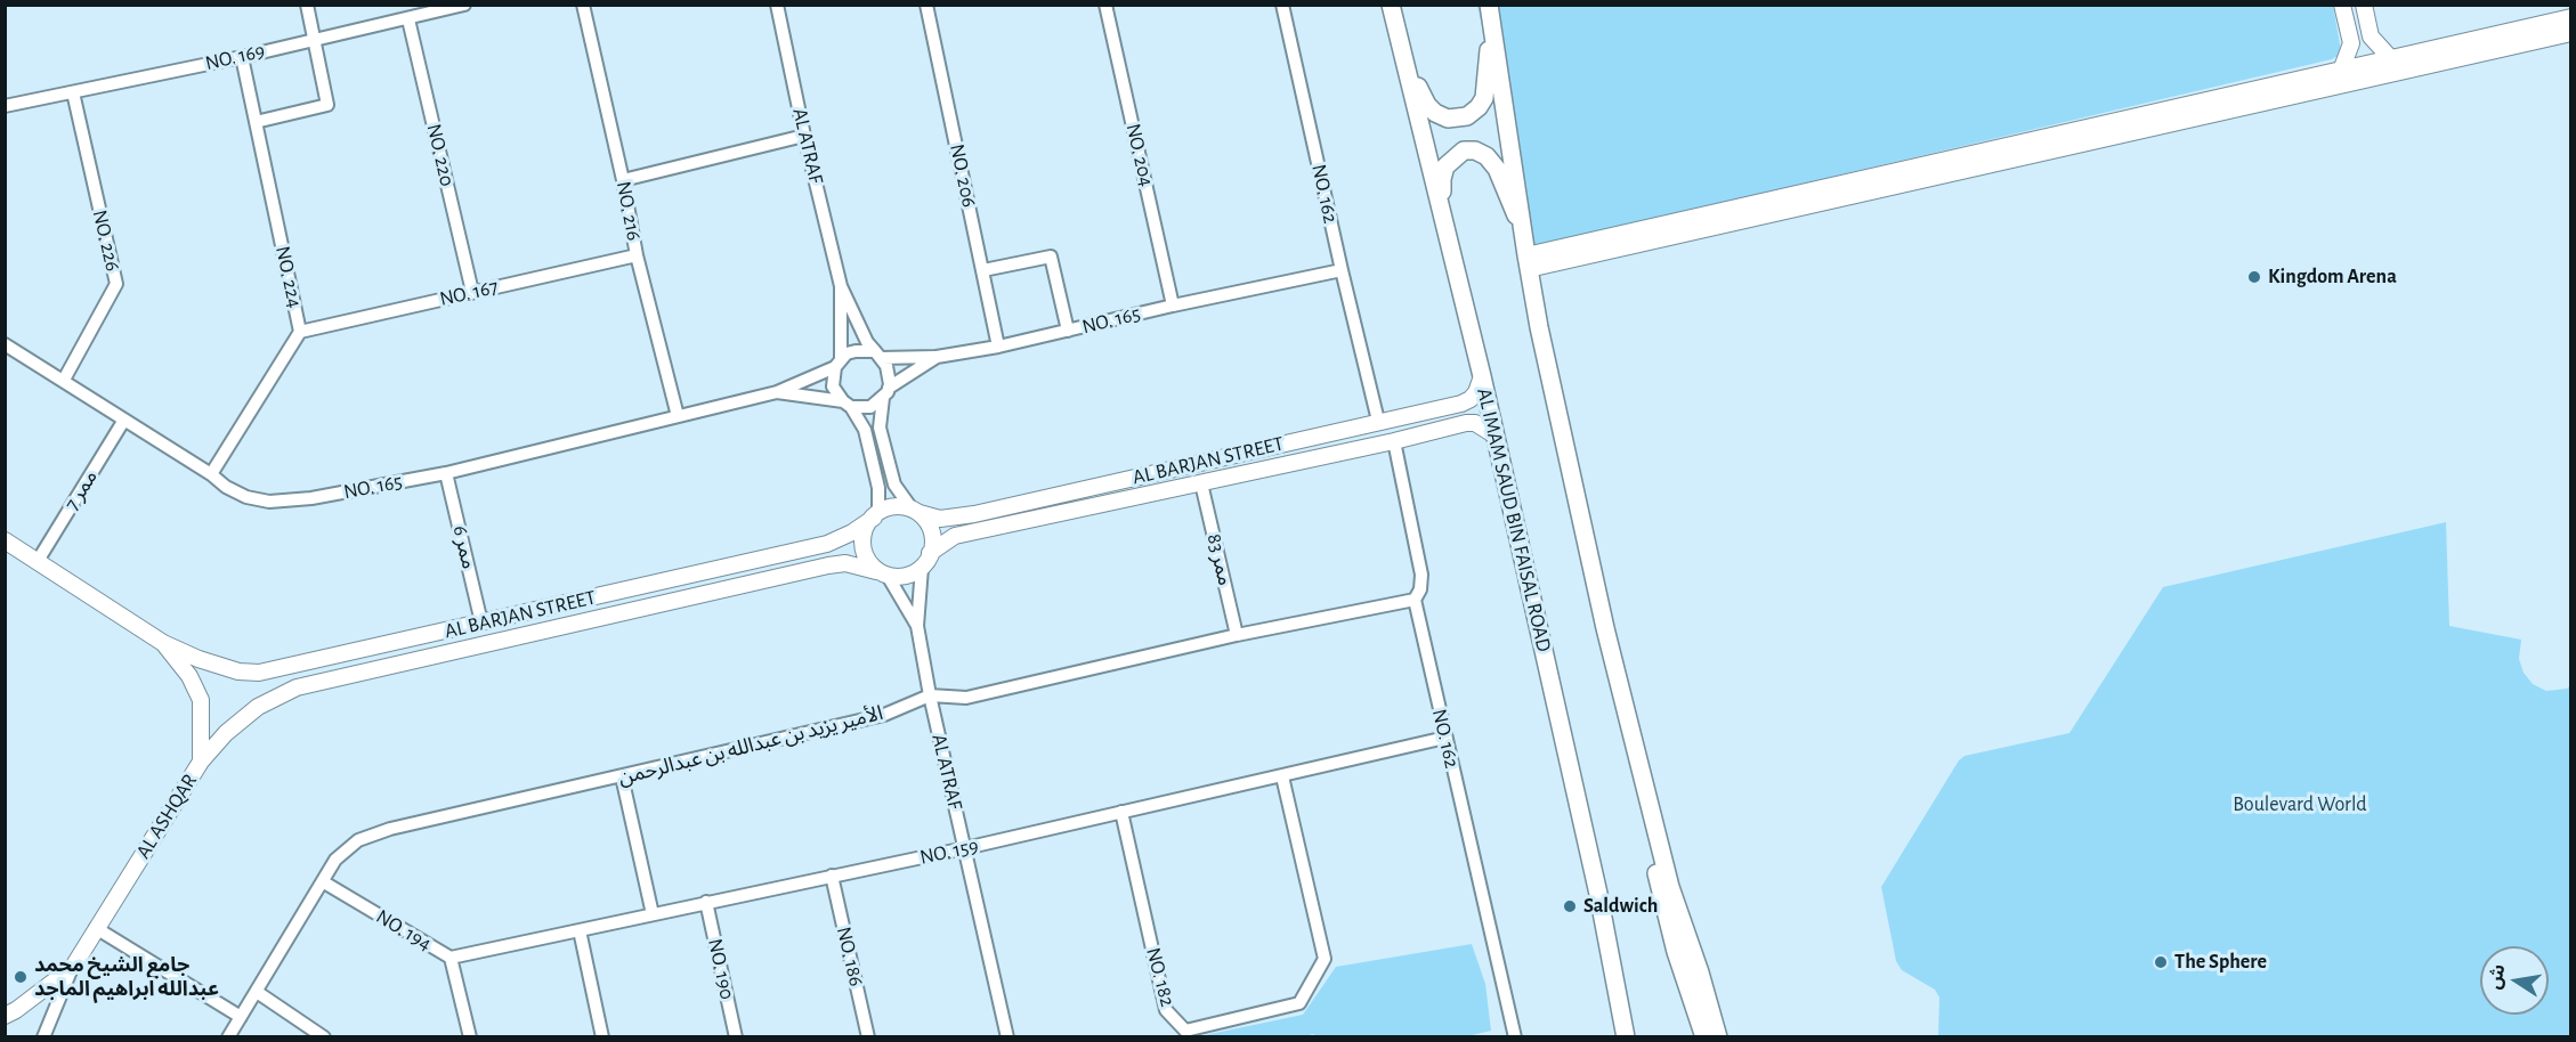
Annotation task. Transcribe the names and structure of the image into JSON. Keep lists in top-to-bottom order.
{
  "streets": {
    "main road": ["AL IMAM SAUD BIN FAISAL ROAD"],
    "street": [
      "NO. 169",
      "AL ATRAF",
      "NO. 220",
      "NO. 204",
      "NO. 206",
      "NO. 162",
      "NO. 216",
      "NO. 226",
      "NO. 224",
      "NO. 167",
      "NO. 165",
      "AL BARJAN STREET",
      "ممر 7",
      "ممر 6",
      "ممر 83",
      "الأمير يزيد بن عبدالله بن عبدالرحمن",
      "AL ASHQAR",
      "NO. 159",
      "NO. 194",
      "NO. 186",
      "NO. 190",
      "NO. 182"
    ]
  },
  "crossings": [
    ["NO. 169", "NO. 220"],
    ["NO. 169", "NO. 226"],
    ["NO. 169", "NO. 224"],
    ["AL ATRAF", "NO. 165"],
    ["AL ATRAF", "الأمير يزيد بن عبدالله بن عبدالرحمن"],
    ["AL ATRAF", "NO. 159"],
    ["NO. 220", "NO. 167"],
    ["NO. 204", "NO. 165"],
    ["NO. 206", "NO. 165"],
    ["NO. 162", "NO. 165"],
    ["NO. 162", "AL BARJAN STREET"],
    ["NO. 162", "الأمير يزيد بن عبدالله بن عبدالرحمن"],
    ["NO. 162", "NO. 159"],
    ["NO. 216", "NO. 167"],
    ["NO. 216", "NO. 165"],
    ["NO. 226", "NO. 165"],
    ["NO. 224", "NO. 167"],
    ["NO. 224", "NO. 165"],
    ["NO. 165", "ممر 7"],
    ["NO. 165", "ممر 6"],
    ["AL BARJAN STREET", "AL IMAM SAUD BIN FAISAL ROAD"],
    ["AL BARJAN STREET", "ممر 6"],
    ["AL BARJAN STREET", "ممر 83"],
    ["AL BARJAN STREET", "AL ASHQAR"],
    ["ممر 7", "AL ASHQAR"],
    ["ممر 83", "الأمير يزيد بن عبدالله بن عبدالرحمن"],
    ["الأمير يزيد بن عبدالله بن عبدالرحمن", "NO. 194"],
    ["NO. 159", "NO. 194"],
    ["NO. 159", "NO. 186"],
    ["NO. 159", "NO. 190"],
    ["NO. 159", "NO. 182"]
  ],
  "parks": ["Boulevard World"],
  "places": [
    "Kingdom Arena",
    "Saldwich",
    "The Sphere",
    "جامع الشيخ محمد عبدالله ابراهيم الماجد"
  ],
  "north": "left"
}
